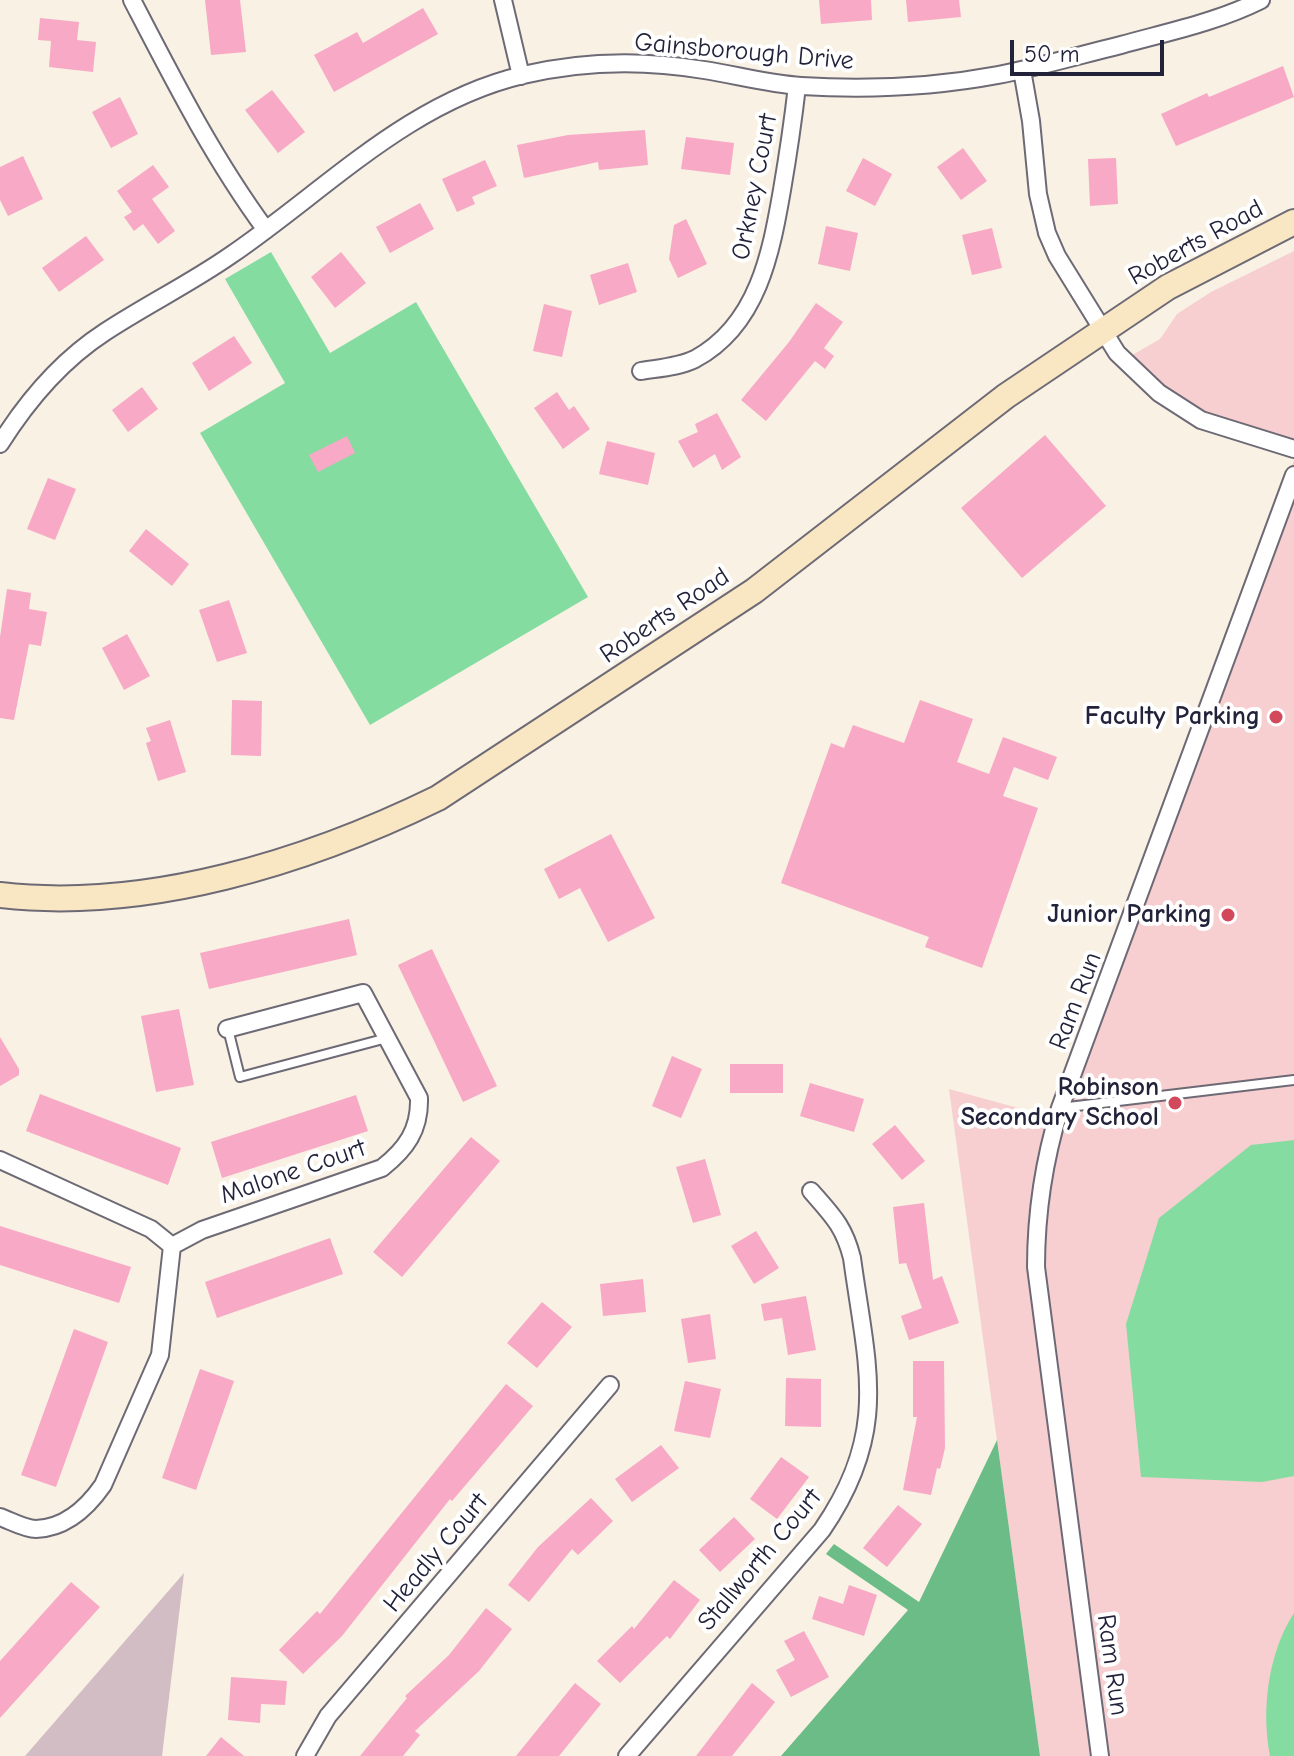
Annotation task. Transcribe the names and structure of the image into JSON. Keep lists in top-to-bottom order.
{
  "streets": {
    "main road": ["Roberts Road"],
    "street": [
      "Gainsborough Drive",
      "Orkney Court",
      "Ram Run",
      "Malone Court",
      "Headly Court",
      "Stallworth Court"
    ]
  },
  "crossings": [
    ["Gainsborough Drive", "Orkney Court"]
  ],
  "places": ["Faculty Parking", "Junior Parking", "Robinson Secondary School"],
  "scale_bar": "50 m"
}
